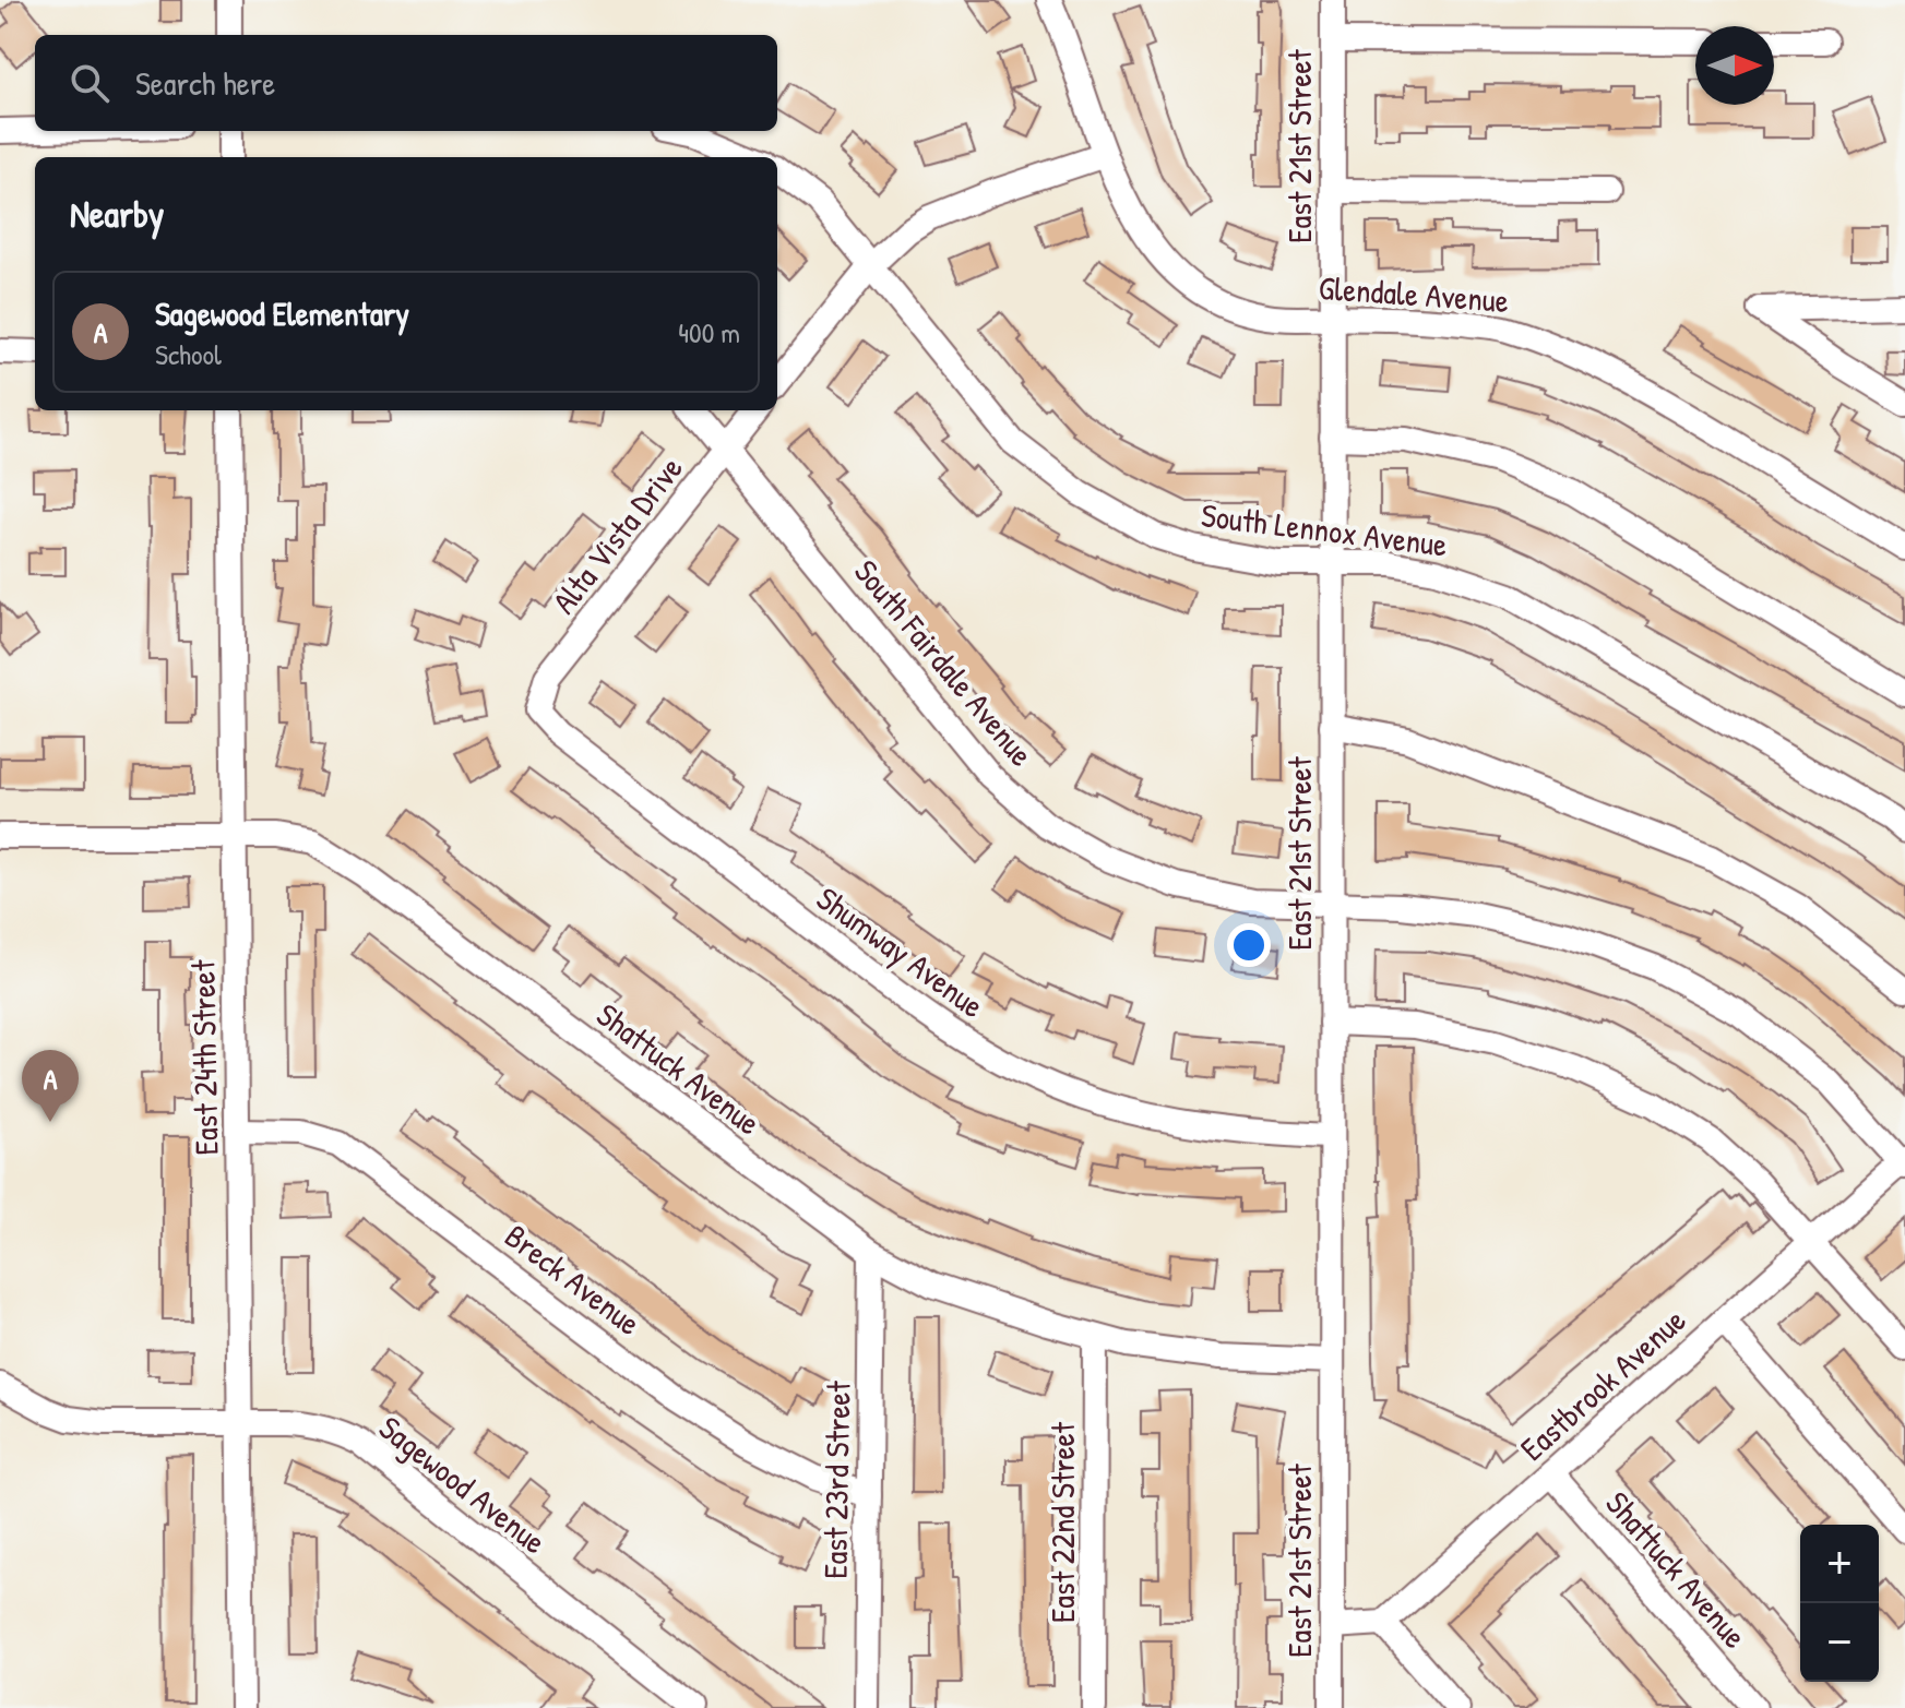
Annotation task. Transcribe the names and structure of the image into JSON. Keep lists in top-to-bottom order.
{
  "streets": {
    "street": [
      "East 21st Street",
      "Glendale Avenue",
      "South Lennox Avenue",
      "Alta Vista Drive",
      "South Fairdale Avenue",
      "Shumway Avenue",
      "East 24th Street",
      "Shattuck Avenue",
      "Breck Avenue",
      "Eastbrook Avenue",
      "East 23rd Street",
      "Sagewood Avenue",
      "East 22nd Street"
    ]
  },
  "crossings": [
    ["East 21st Street", "Glendale Avenue"],
    ["East 21st Street", "South Lennox Avenue"],
    ["East 21st Street", "South Fairdale Avenue"],
    ["East 21st Street", "Shumway Avenue"],
    ["East 21st Street", "Shattuck Avenue"],
    ["Alta Vista Drive", "South Fairdale Avenue"],
    ["Alta Vista Drive", "Shumway Avenue"],
    ["South Fairdale Avenue", "Eastbrook Avenue"],
    ["East 24th Street", "Shattuck Avenue"],
    ["East 24th Street", "Breck Avenue"],
    ["East 24th Street", "Sagewood Avenue"],
    ["Shattuck Avenue", "Eastbrook Avenue"],
    ["Shattuck Avenue", "East 23rd Street"],
    ["Shattuck Avenue", "East 22nd Street"],
    ["Breck Avenue", "East 23rd Street"]
  ],
  "north": "right",
  "page": {
    "search": "Search here",
    "heading": "Nearby",
    "list": [
      {
        "mark": "A",
        "name": "Sagewood Elementary",
        "note": "School",
        "value": "400 m"
      }
    ],
    "pins": "A",
    "map_buttons": ["+", "−"]
  }
}
